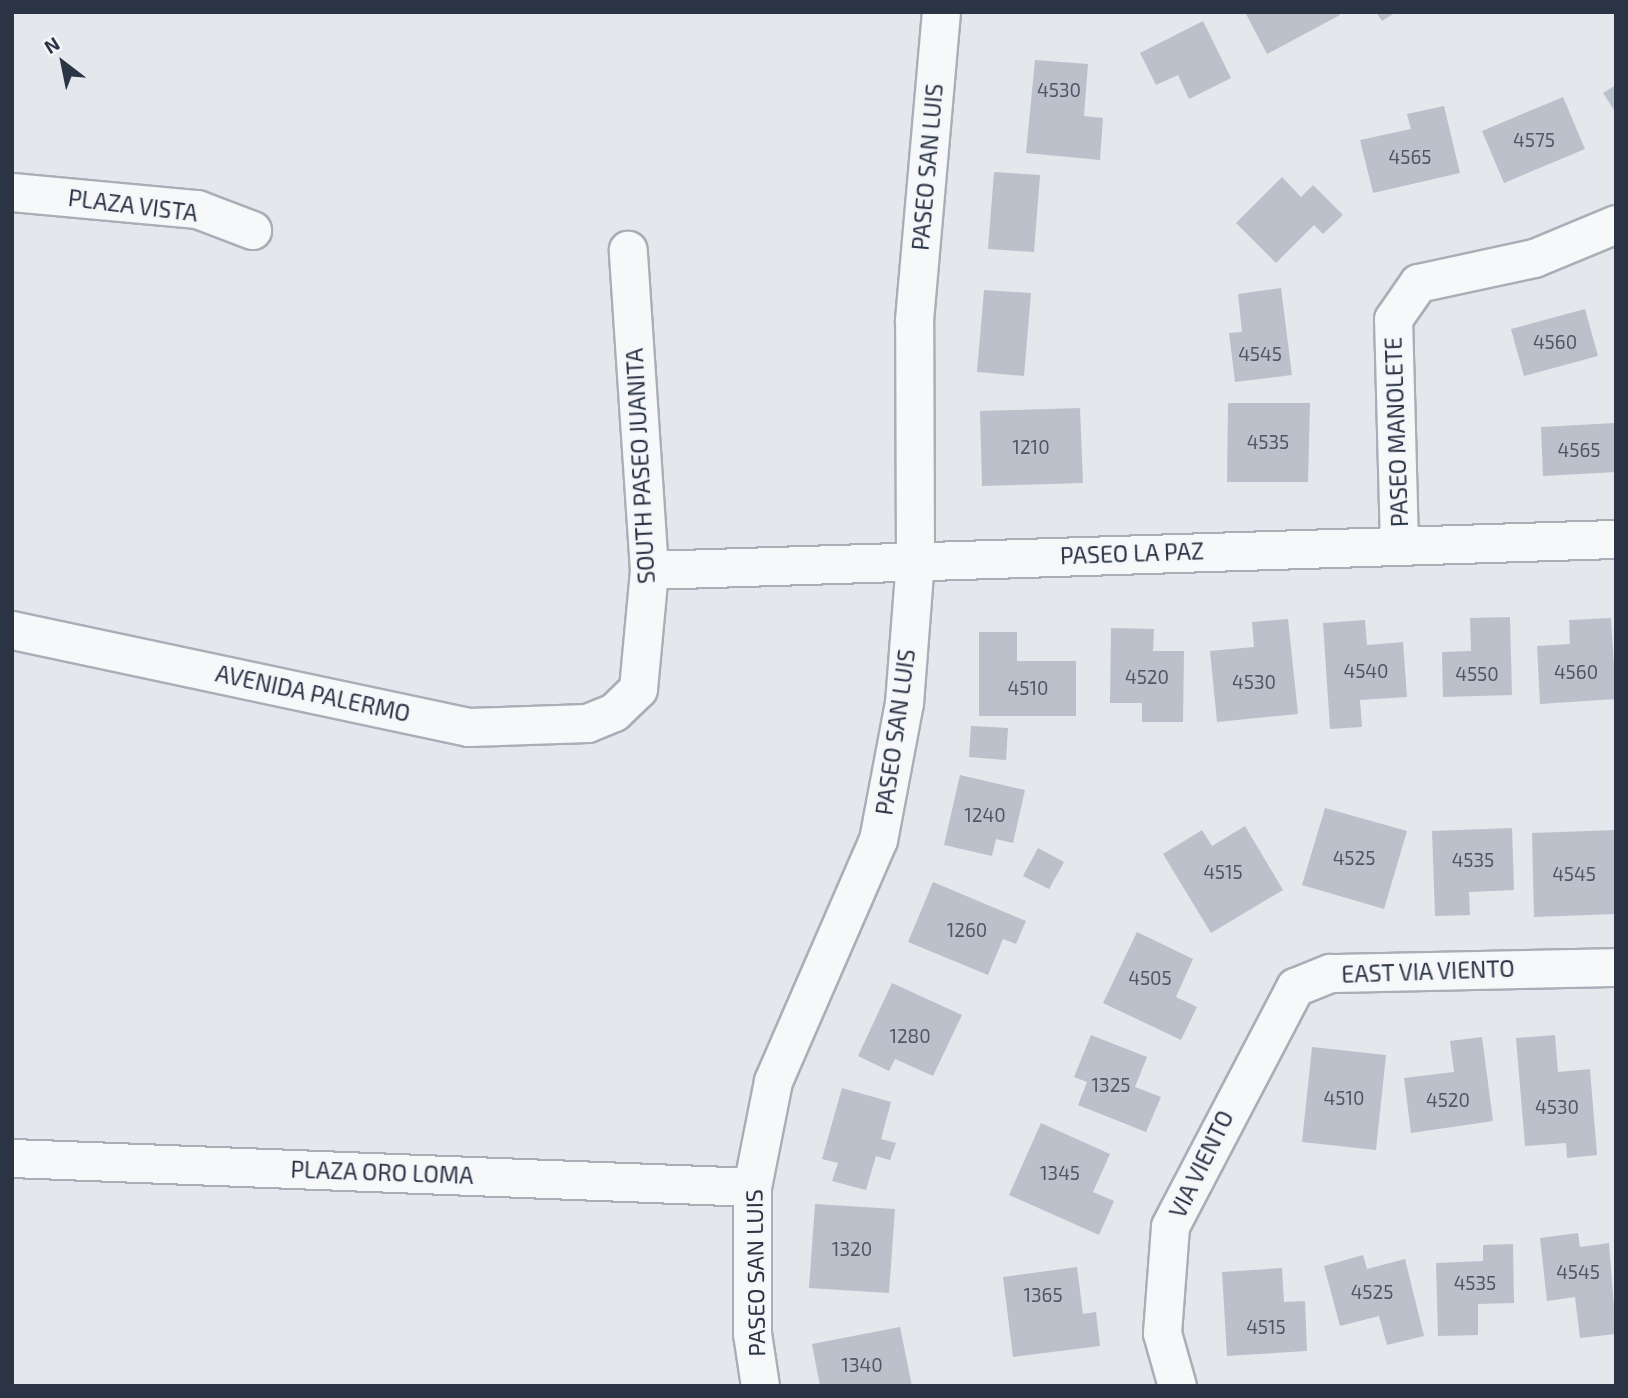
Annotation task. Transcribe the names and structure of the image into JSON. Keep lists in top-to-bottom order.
{
  "streets": {
    "street": [
      "PASEO SAN LUIS",
      "PLAZA VISTA",
      "PASEO MANOLETE",
      "SOUTH PASEO JUANITA",
      "PASEO LA PAZ",
      "AVENIDA PALERMO",
      "EAST VIA VIENTO",
      "VIA VIENTO",
      "PLAZA ORO LOMA"
    ]
  },
  "crossings": [
    ["PASEO SAN LUIS", "PASEO LA PAZ"],
    ["PASEO SAN LUIS", "PLAZA ORO LOMA"],
    ["PASEO MANOLETE", "PASEO LA PAZ"],
    ["SOUTH PASEO JUANITA", "PASEO LA PAZ"],
    ["SOUTH PASEO JUANITA", "AVENIDA PALERMO"],
    ["EAST VIA VIENTO", "VIA VIENTO"]
  ],
  "house_numbers": [
    "4530",
    "4575",
    "4565",
    "4560",
    "4545",
    "4535",
    "1210",
    "4565",
    "4540",
    "4560",
    "4550",
    "4520",
    "4530",
    "4510",
    "1240",
    "4525",
    "4535",
    "4515",
    "4545",
    "1260",
    "4505",
    "1280",
    "1325",
    "4510",
    "4520",
    "4530",
    "1345",
    "1320",
    "4545",
    "4535",
    "4525",
    "1365",
    "4515",
    "1340"
  ],
  "north": "top left"
}
